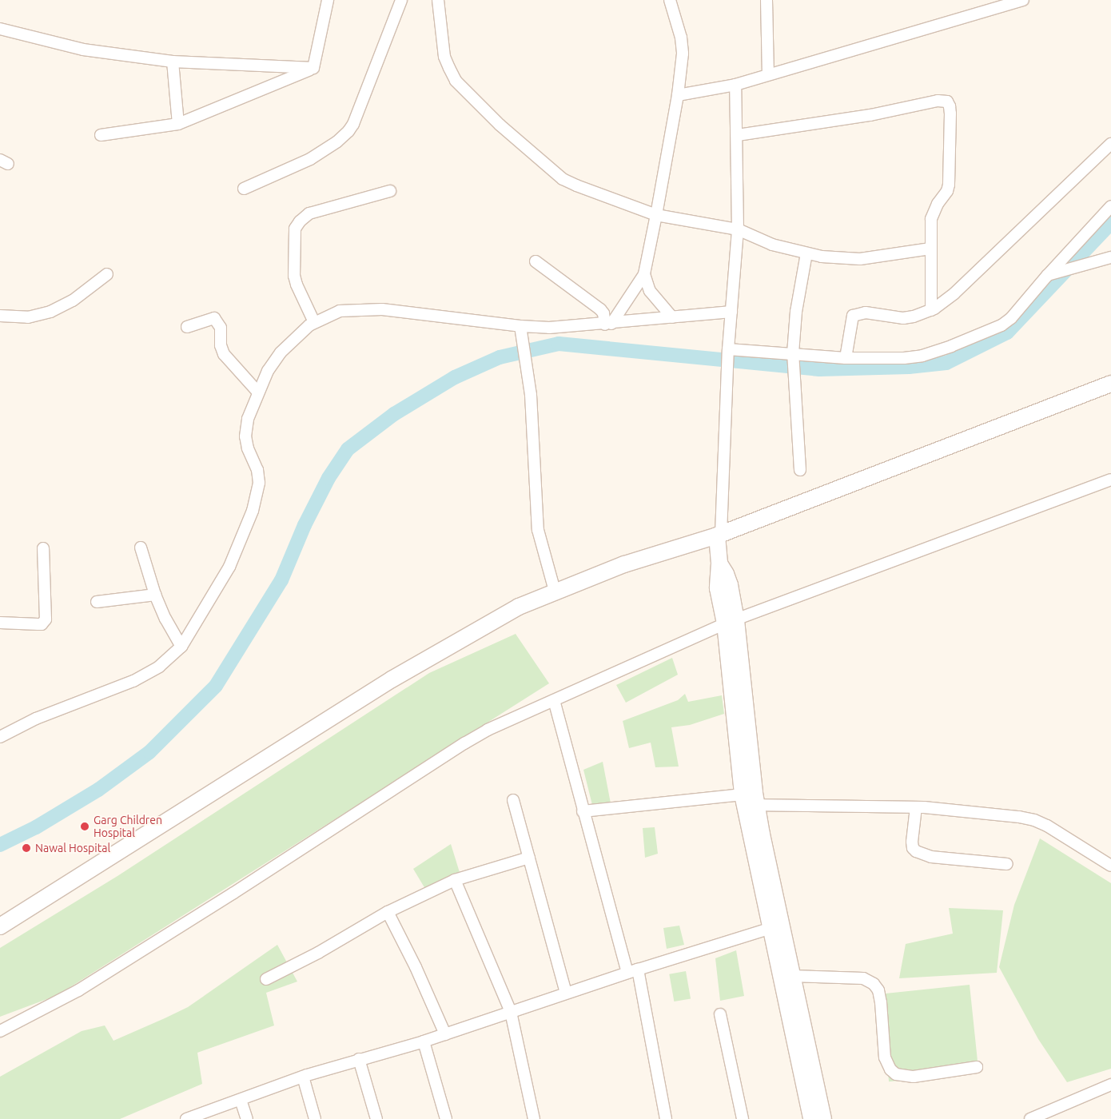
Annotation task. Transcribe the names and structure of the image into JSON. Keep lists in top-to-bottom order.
{
  "places": ["Garg Children Hospital", "Nawal Hospital"]
}
